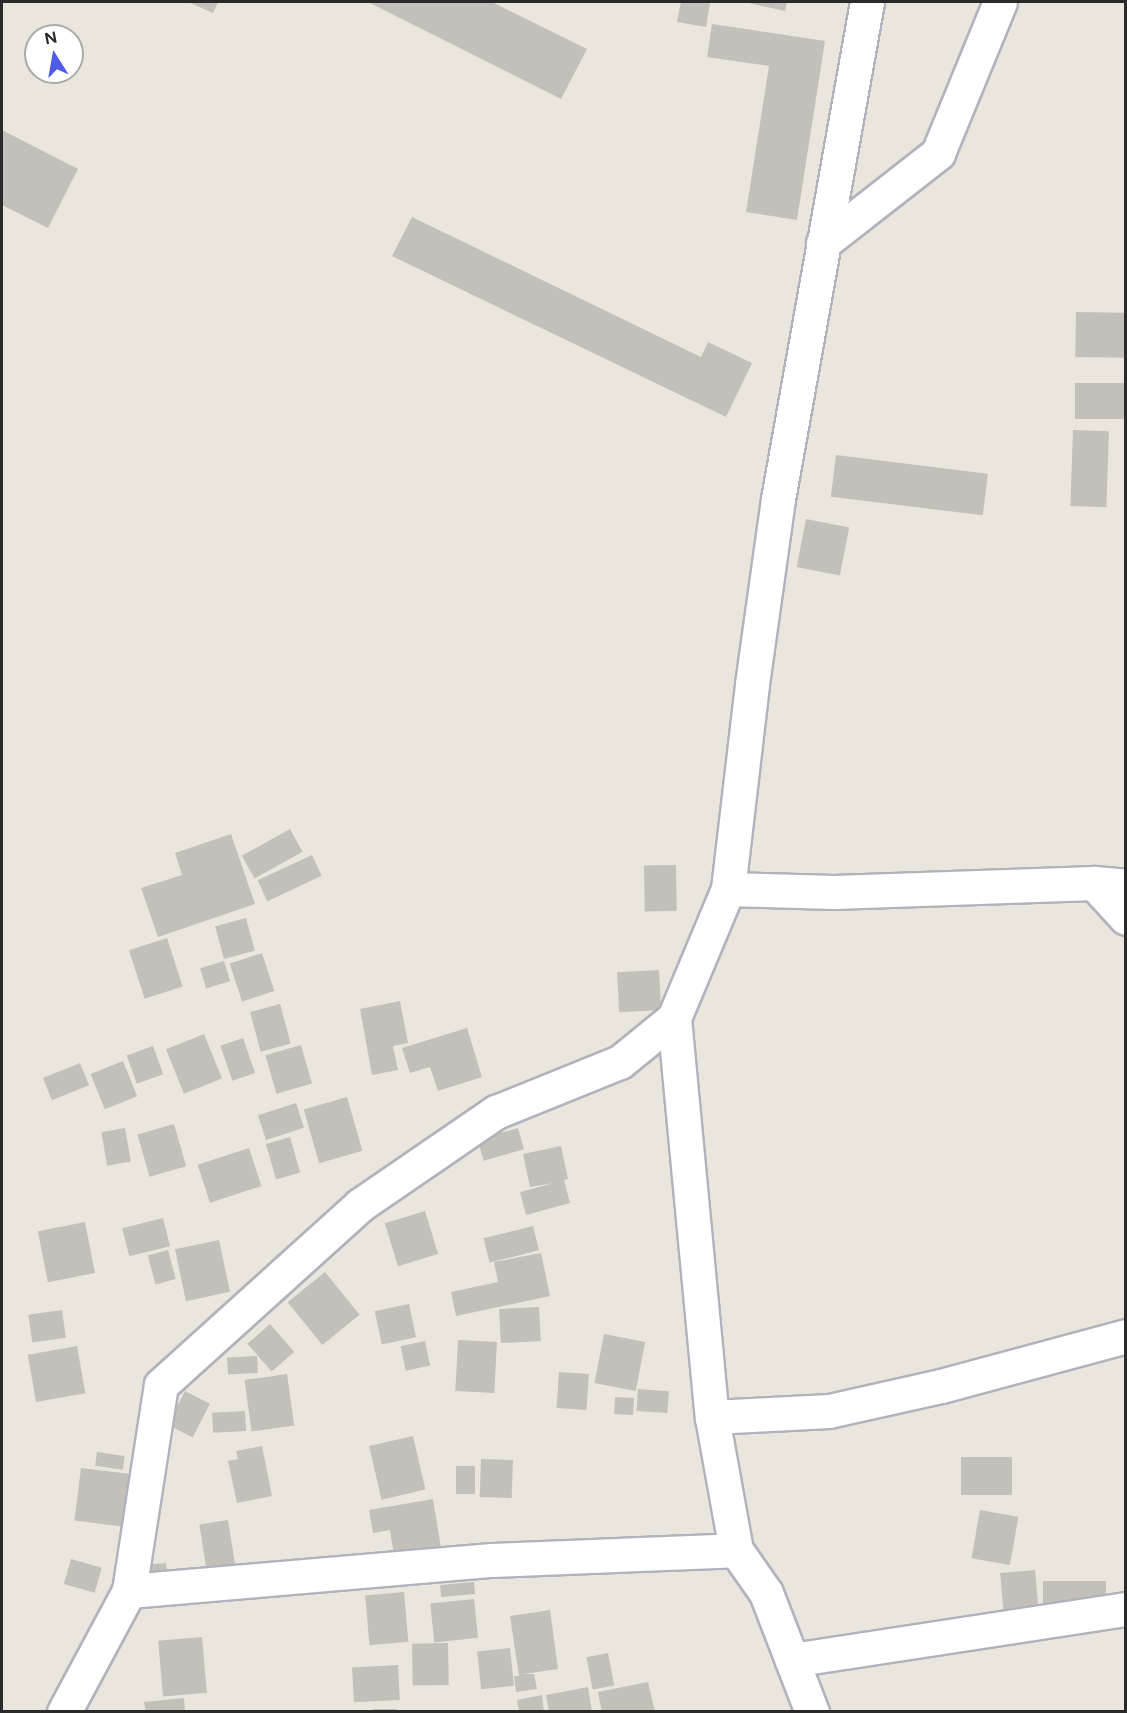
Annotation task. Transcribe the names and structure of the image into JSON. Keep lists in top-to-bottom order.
{
  "north": "top"
}
